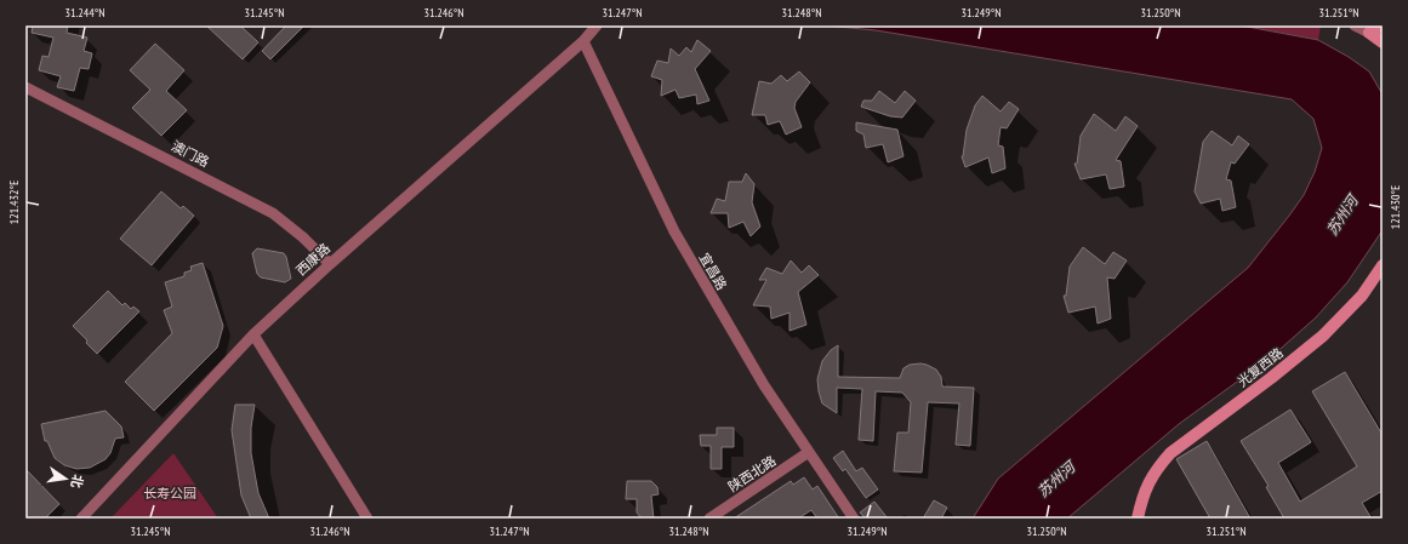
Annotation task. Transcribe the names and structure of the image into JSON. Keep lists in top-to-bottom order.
{
  "streets": {
    "main road": ["光复西路"],
    "street": [
      "澳门路",
      "西康路",
      "宜昌路",
      "陕西北路"
    ]
  },
  "crossings": [
    ["澳门路", "西康路"],
    ["西康路", "宜昌路"],
    ["宜昌路", "陕西北路"]
  ],
  "water": ["苏州河"],
  "parks": ["长寿公园"],
  "north": "right",
  "coordinates": [
    "31.244°N",
    "31.245°N",
    "31.246°N",
    "31.247°N",
    "31.248°N",
    "31.249°N",
    "31.250°N",
    "31.251°N",
    "121.432°E",
    "121.430°E"
  ]
}
